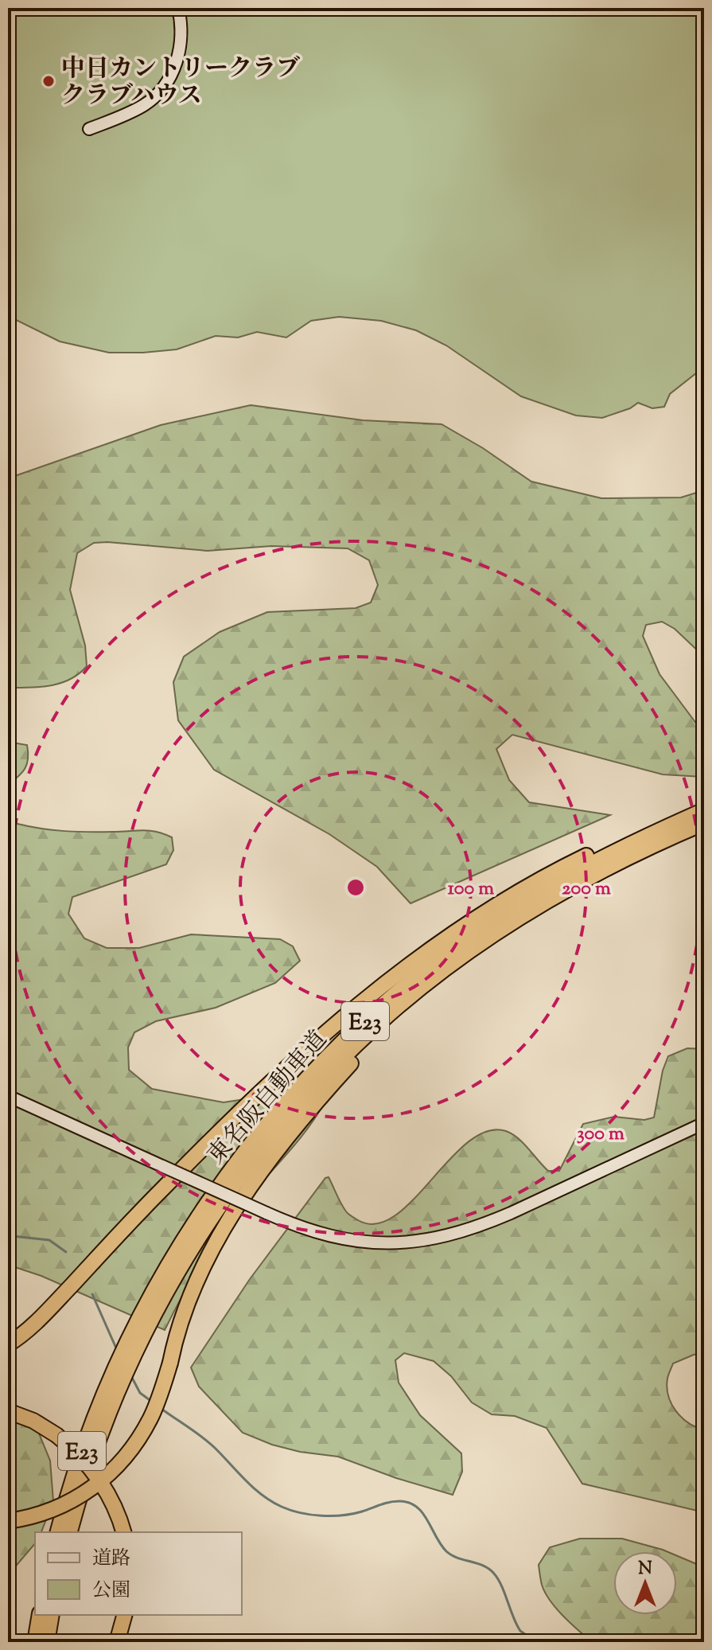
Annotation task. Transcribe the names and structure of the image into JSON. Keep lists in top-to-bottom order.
{
  "streets": {
    "highway": ["E23", "東名阪自動車道"]
  },
  "places": ["中日カントリークラブ クラブハウス"],
  "legend": ["道路", "公園"],
  "north": "top",
  "rings": ["100 m", "200 m", "300 m"]
}
